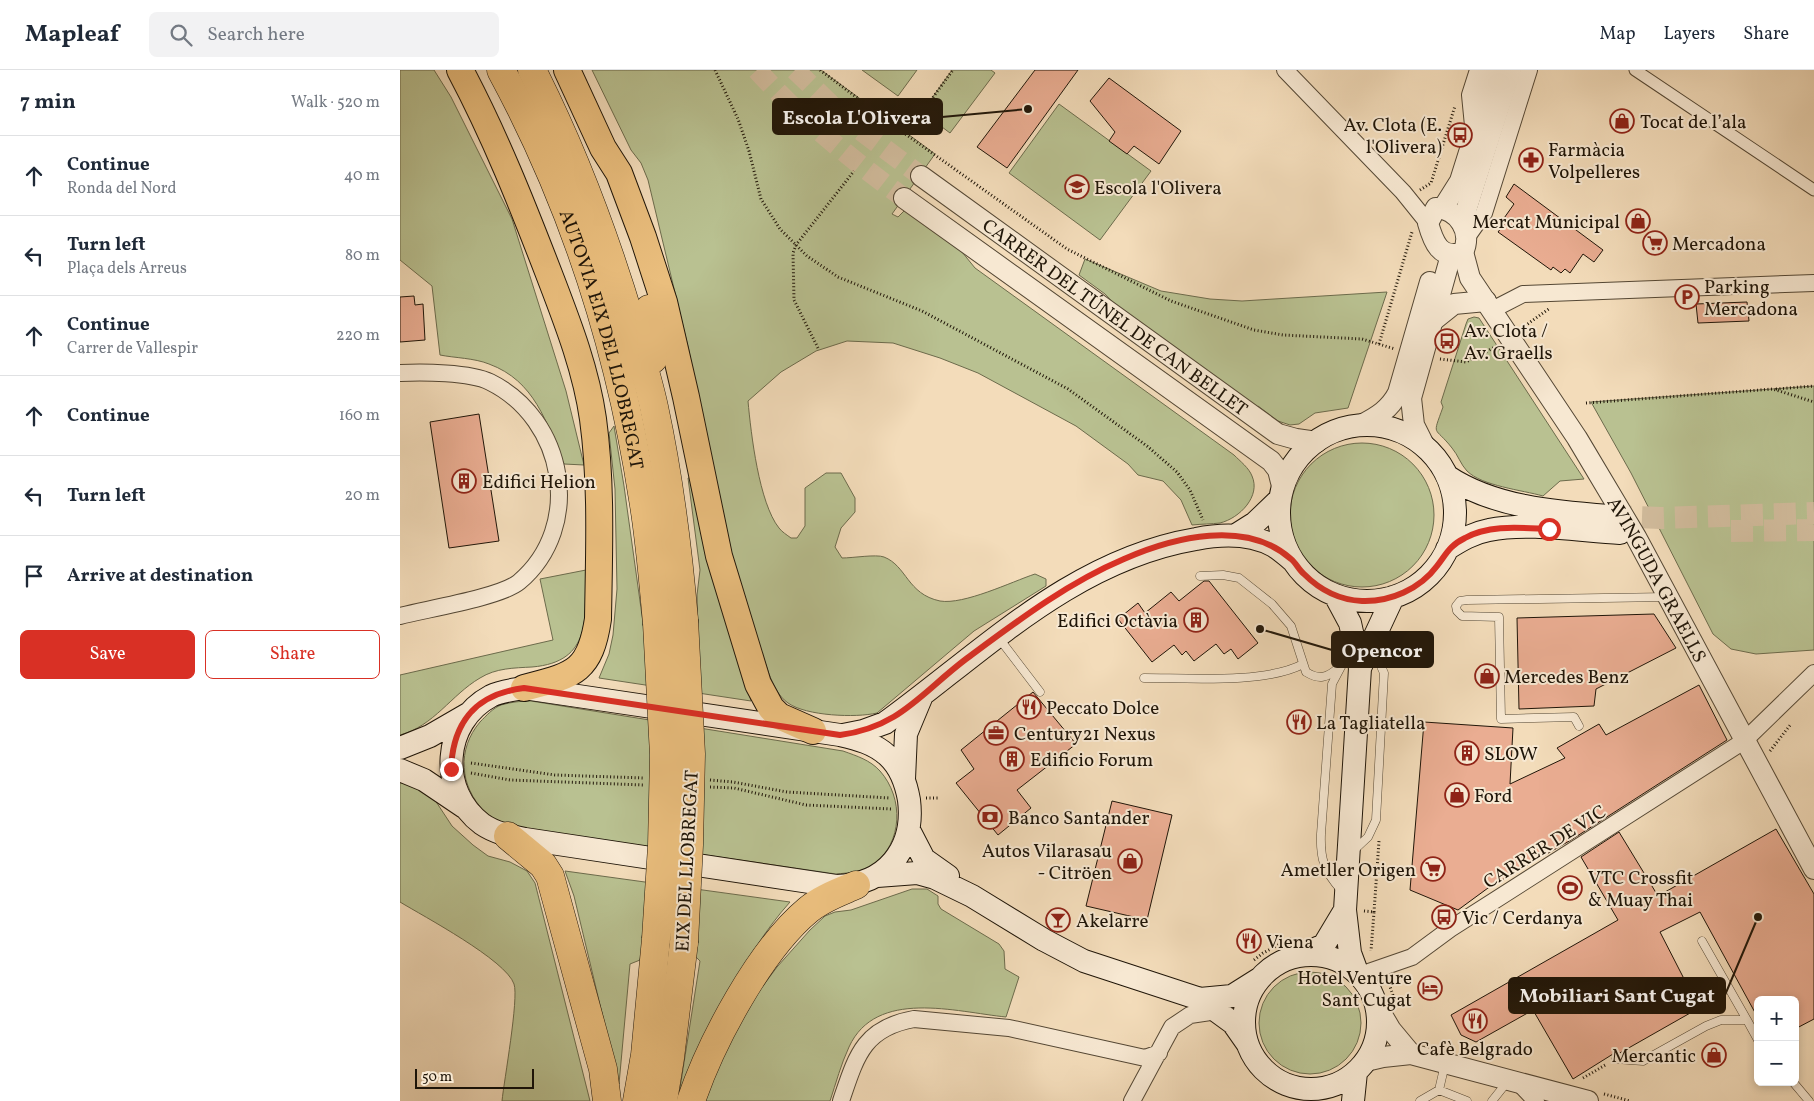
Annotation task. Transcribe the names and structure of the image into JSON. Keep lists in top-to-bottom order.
{
  "streets": {
    "highway": ["AUTOVIA EIX DEL LLOBREGAT", "EIX DEL LLOBREGAT"],
    "street": ["CARRER DEL TÚNEL DE CAN BELLET", "AVINGUDA GRAELLS", "CARRER DE VIC"]
  },
  "crossings": [
    ["AUTOVIA EIX DEL LLOBREGAT", "EIX DEL LLOBREGAT"],
    ["AVINGUDA GRAELLS", "CARRER DE VIC"]
  ],
  "places": {
    "other": ["Escola L'Olivera", "Opencor", "Mobiliari Sant Cugat"],
    "shop": [
      "Tocat de l’ala",
      "Mercat Municipal",
      "Mercedes Benz",
      "Ford",
      "Autos Vilarasau - Citröen",
      "Mercantic"
    ],
    "bus stop": ["Av. Clota (E. l'Olivera)", "Av. Clota / Av. Graells", "Vic / Cerdanya"],
    "pharmacy": ["Farmàcia Volpelleres"],
    "school or university": ["Escola l'Olivera"],
    "supermarket": ["Mercadona", "Ametller Origen"],
    "parking": ["Parking Mercadona"],
    "building": [
      "Edifici Helion",
      "Edifici Octàvia",
      "SLOW",
      "Edificio Forum"
    ],
    "restaurant": [
      "Peccato Dolce",
      "La Tagliatella",
      "Viena",
      "Cafè Belgrado"
    ],
    "office": ["Century21 Nexus"],
    "bank": ["Banco Santander"],
    "sports": ["VTC Crossfit & Muay Thai"],
    "bar": ["Akelarre"],
    "hotel": ["Hotel Venture Sant Cugat"]
  },
  "scale_bar": "50 m",
  "page": {
    "header": "Mapleaf",
    "search": "Search here",
    "nav": ["Map", "Layers", "Share"],
    "heading": ["7 min", "Walk · 520 m"],
    "list": [
      ["Continue", "Ronda del Nord", "40 m"],
      ["Turn left", "Plaça dels Arreus", "80 m"],
      ["Continue", "Carrer de Vallespir", "220 m"],
      ["Continue", "160 m"],
      ["Turn left", "20 m"],
      "Arrive at destination"
    ],
    "buttons": ["Save", "Share"],
    "map_buttons": ["+", "−"],
    "scale": "50 m"
  }
}
